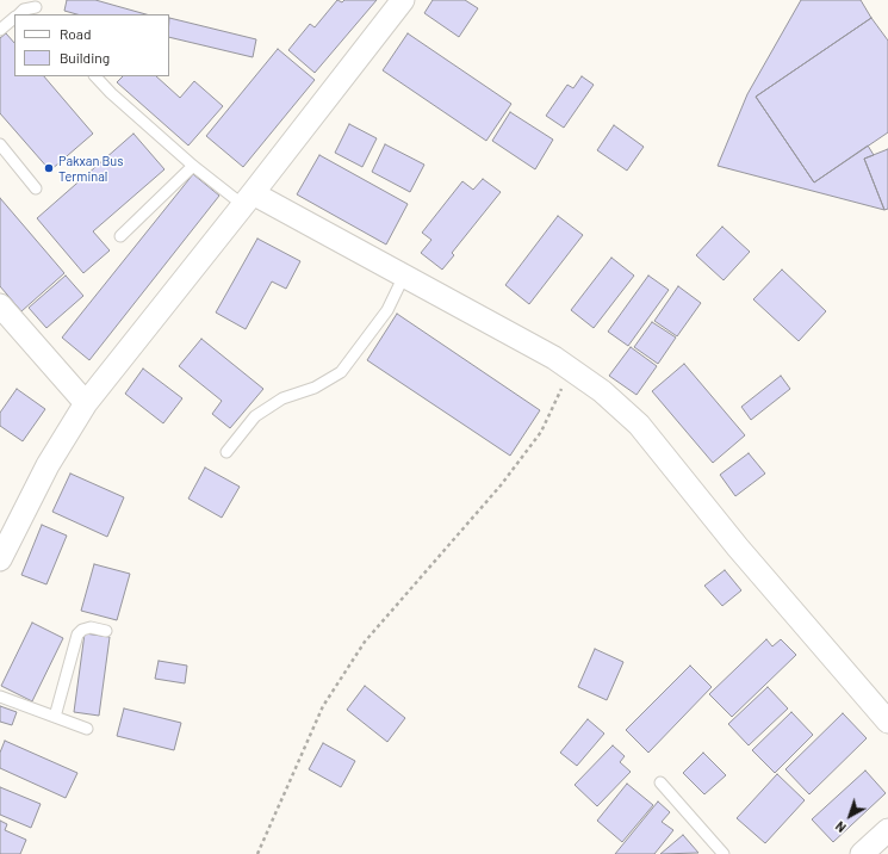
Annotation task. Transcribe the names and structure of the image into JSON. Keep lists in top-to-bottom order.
{
  "places": ["Pakxan Bus Terminal"],
  "legend": ["Road", "Building"],
  "north": "bottom left"
}
